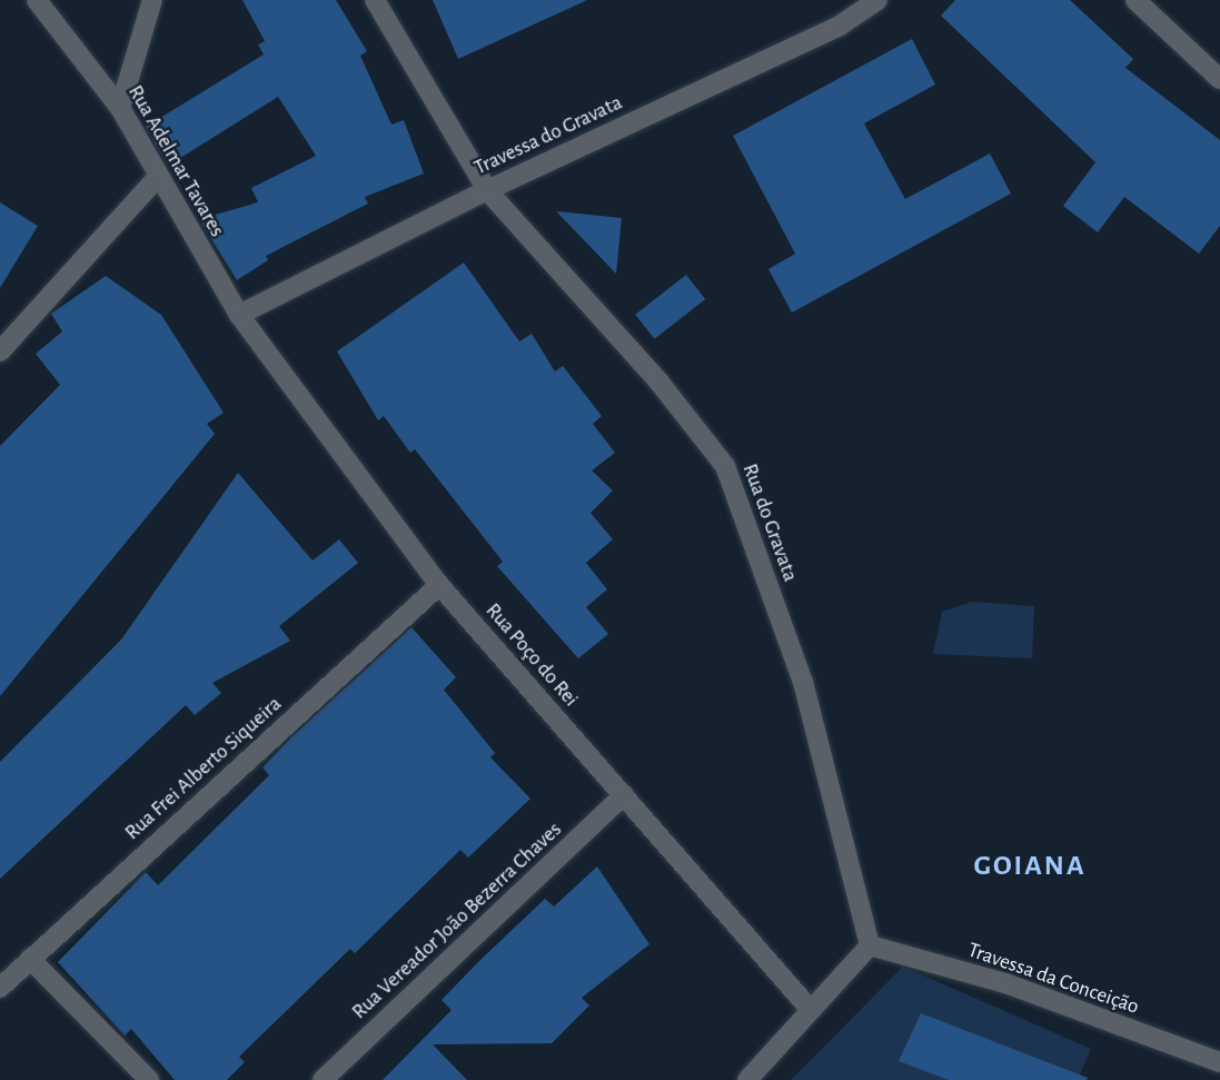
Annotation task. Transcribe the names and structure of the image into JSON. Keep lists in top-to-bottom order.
{
  "streets": {
    "street": [
      "Travessa do Gravata",
      "Rua Adelmar Tavares",
      "Rua do Gravata",
      "Rua Poço do Rei",
      "Rua Frei Alberto Siqueira",
      "Rua Vereador João Bezerra Chaves",
      "Travessa da Conceição"
    ]
  },
  "crossings": [
    ["Travessa do Gravata", "Rua Adelmar Tavares"],
    ["Travessa do Gravata", "Rua do Gravata"],
    ["Travessa do Gravata", "Rua Poço do Rei"],
    ["Rua Adelmar Tavares", "Rua Poço do Rei"],
    ["Rua do Gravata", "Travessa da Conceição"],
    ["Rua Poço do Rei", "Rua Frei Alberto Siqueira"],
    ["Rua Poço do Rei", "Rua Vereador João Bezerra Chaves"]
  ],
  "districts": ["GOIANA"]
}
